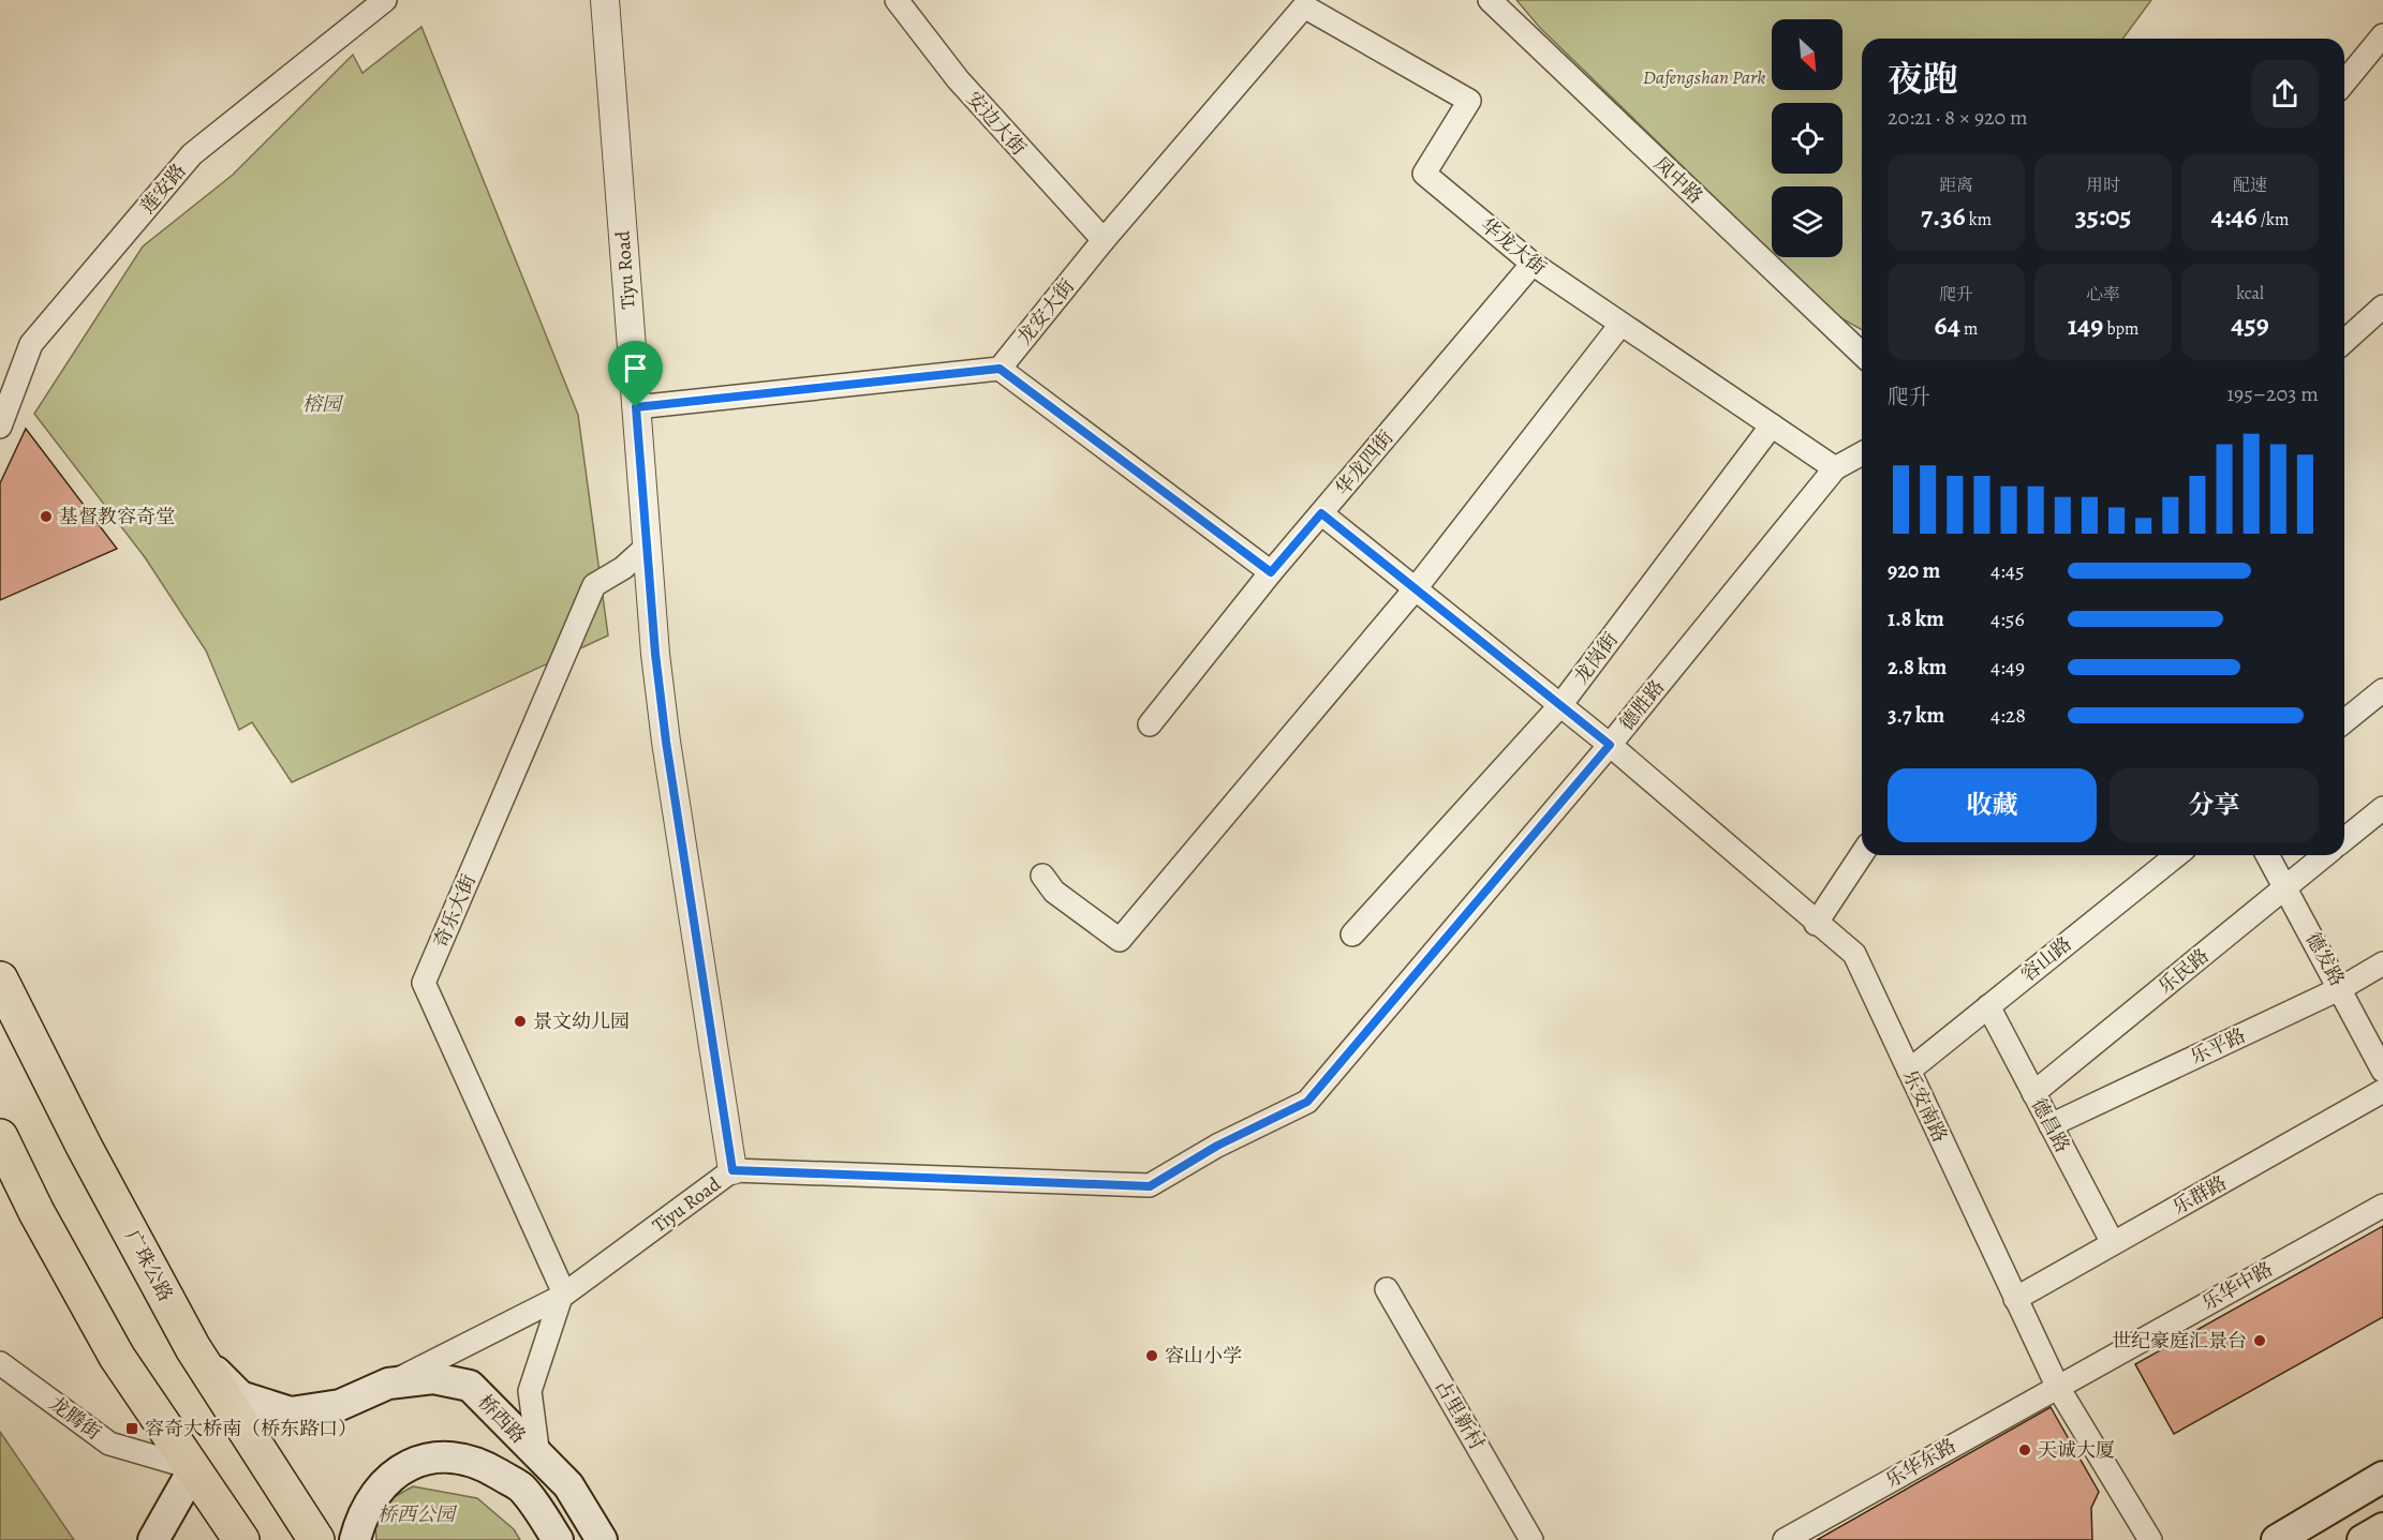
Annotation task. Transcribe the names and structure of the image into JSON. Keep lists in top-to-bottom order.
{
  "streets": {
    "highway": ["广珠公路"],
    "main road": ["桥西路"],
    "street": [
      "安边大街",
      "凤中路",
      "莲安路",
      "华龙大街",
      "Tiyu Road",
      "龙安大街",
      "华龙四街",
      "龙岗街",
      "德胜路",
      "奇乐大街",
      "容山路",
      "德发路",
      "乐民路",
      "乐平路",
      "乐安南路",
      "德昌路",
      "乐群路",
      "乐华中路",
      "占里新村",
      "龙腾街",
      "乐华东路"
    ]
  },
  "crossings": [
    ["安边大街", "龙安大街"],
    ["华龙大街", "龙安大街"],
    ["华龙大街", "华龙四街"],
    ["华龙大街", "龙岗街"],
    ["华龙大街", "德胜路"],
    ["Tiyu Road", "德胜路"],
    ["Tiyu Road", "奇乐大街"],
    ["Tiyu Road", "桥西路"],
    ["华龙四街", "乐安南路"],
    ["龙岗街", "乐安南路"],
    ["德胜路", "乐安南路"],
    ["容山路", "乐安南路"],
    ["容山路", "德昌路"],
    ["德发路", "乐平路"],
    ["乐民路", "德昌路"],
    ["乐平路", "德昌路"],
    ["乐安南路", "乐群路"],
    ["乐安南路", "乐华中路"],
    ["乐安南路", "乐华东路"],
    ["德昌路", "乐群路"],
    ["广珠公路", "桥西路"],
    ["乐华中路", "乐华东路"]
  ],
  "parks": ["Dafengshan Park", "榕园", "桥西公园"],
  "places": {
    "other": [
      "基督教容奇堂",
      "景文幼儿园",
      "世纪豪庭汇景台",
      "容山小学",
      "天诚大厦"
    ],
    "transit": ["容奇大桥南（桥东路口）"]
  },
  "north": "bottom right",
  "page": {
    "heading": ["夜跑", "20:21 · 8 × 920 m"],
    "stats": [
      ["距离", "7.36 km"],
      ["用时", "35:05"],
      ["配速", "4:46 /km"],
      ["爬升", "64 m"],
      ["心率", "149 bpm"],
      ["kcal", "459"]
    ],
    "chart": ["爬升", "195–203 m"],
    "list": [
      {
        "name": "920 m",
        "note": "4:45"
      },
      {
        "name": "1.8 km",
        "note": "4:56"
      },
      {
        "name": "2.8 km",
        "note": "4:49"
      },
      {
        "name": "3.7 km",
        "note": "4:28"
      }
    ],
    "buttons": ["收藏", "分享"]
  }
}
